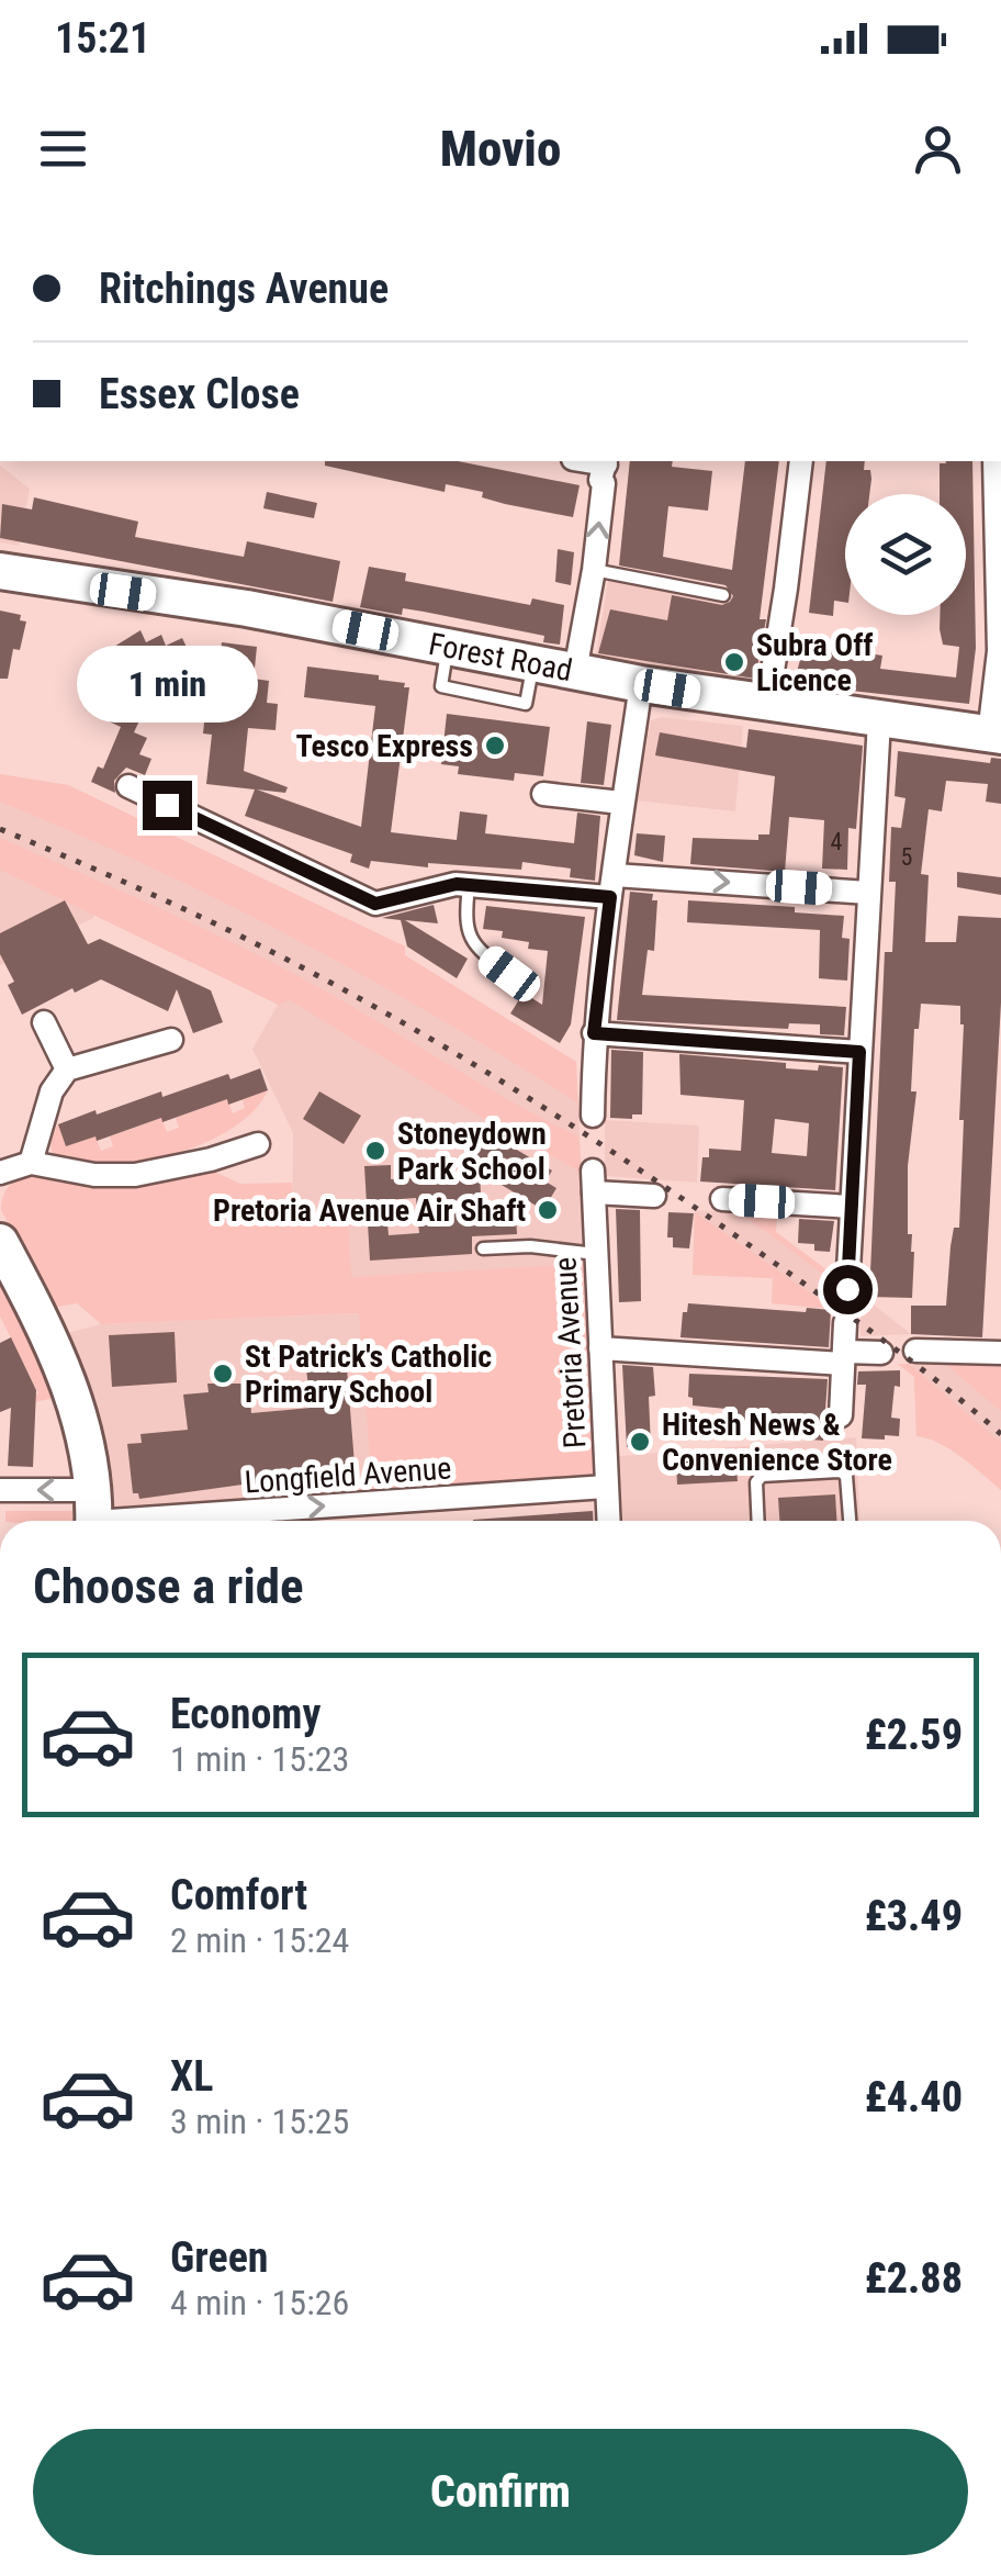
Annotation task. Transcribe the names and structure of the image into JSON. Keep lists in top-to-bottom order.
{
  "streets": {
    "main road": ["Forest Road"],
    "street": ["Pretoria Avenue", "Longfield Avenue"]
  },
  "crossings": [
    ["Pretoria Avenue", "Longfield Avenue"]
  ],
  "places": [
    "Subra Off Licence",
    "Tesco Express",
    "Stoneydown Park School",
    "Pretoria Avenue Air Shaft",
    "St Patrick's Catholic Primary School",
    "Hitesh News & Convenience Store"
  ],
  "house_numbers": ["4", "5"],
  "page": {
    "status": "15:21",
    "header": "Movio",
    "banner": ["Ritchings Avenue", "Essex Close"],
    "bubble": "1 min",
    "heading": "Choose a ride",
    "list": [
      {
        "name": "Economy",
        "note": "1 min · 15:23",
        "value": "£2.59"
      },
      {
        "name": "Comfort",
        "note": "2 min · 15:24",
        "value": "£3.49"
      },
      {
        "name": "XL",
        "note": "3 min · 15:25",
        "value": "£4.40"
      },
      {
        "name": "Green",
        "note": "4 min · 15:26",
        "value": "£2.88"
      }
    ],
    "buttons": "Confirm"
  }
}
